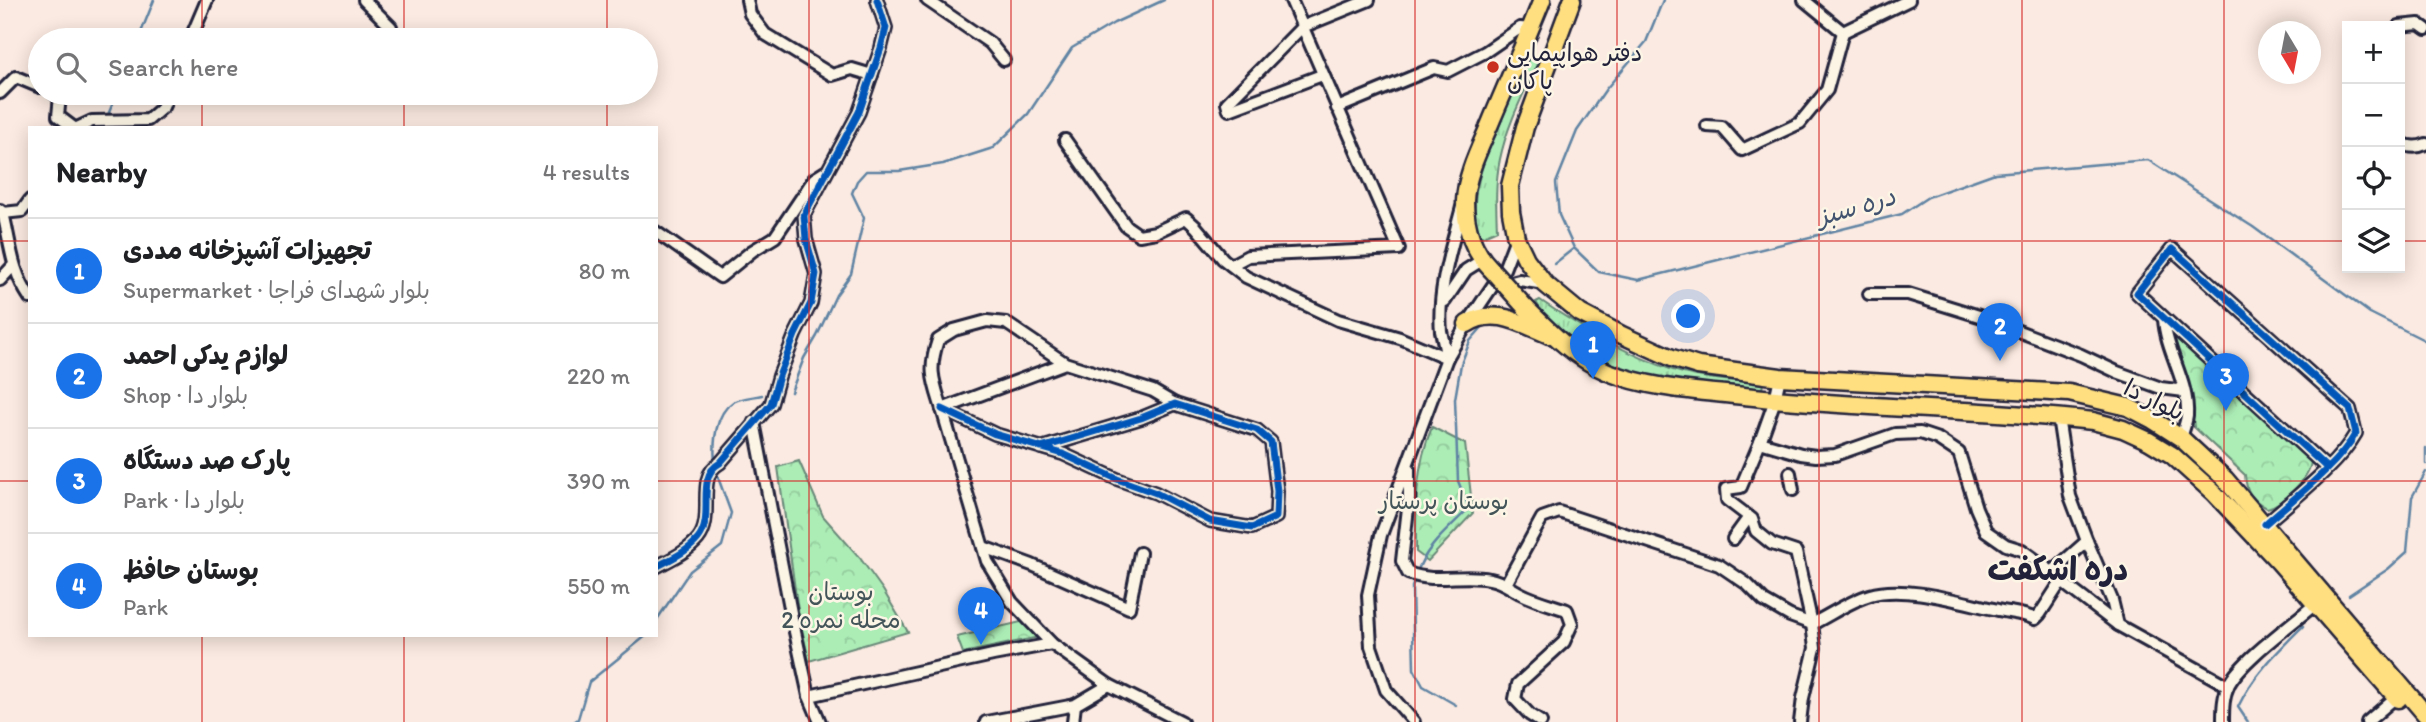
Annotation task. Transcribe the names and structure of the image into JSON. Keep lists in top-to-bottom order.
{
  "streets": {
    "main road": ["بلوار دا"]
  },
  "districts": ["دره اشکفت"],
  "water": ["دره سبز"],
  "parks": ["بوستان پرستار", "بوستان محله نمره 2"],
  "places": ["دفتر هواپیمایی پاکان"],
  "north": "bottom",
  "page": {
    "map_buttons": ["+", "−"],
    "search": "Search here",
    "heading": ["Nearby", "4 results"],
    "list": [
      {
        "mark": "1",
        "name": "تجهیزات آشپزخانه مددی",
        "note": "Supermarket · بلوار شهدای فراجا",
        "value": "80 m"
      },
      {
        "mark": "2",
        "name": "لوازم یدکی احمد",
        "note": "Shop · بلوار دا",
        "value": "220 m"
      },
      {
        "mark": "3",
        "name": "پارک صد دستگاه",
        "note": "Park · بلوار دا",
        "value": "390 m"
      },
      {
        "mark": "4",
        "name": "بوستان حافظ",
        "note": "Park",
        "value": "550 m"
      }
    ],
    "pins": [
      "2",
      "1",
      "3",
      "4"
    ]
  }
}
